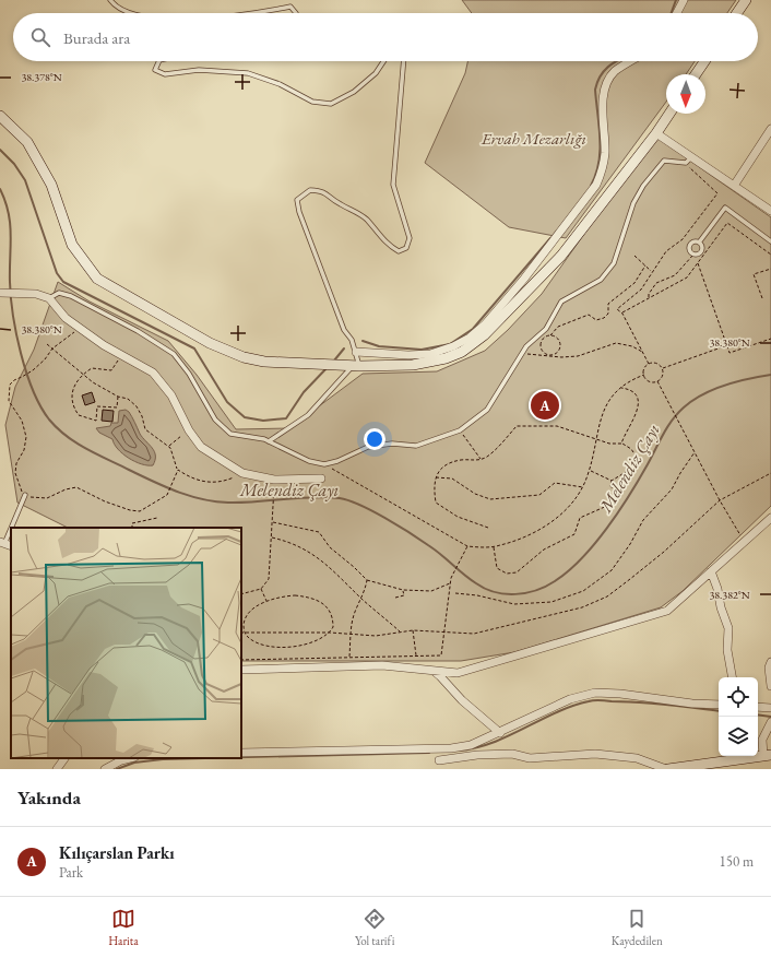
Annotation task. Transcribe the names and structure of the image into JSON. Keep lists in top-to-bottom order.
{
  "water": ["Melendiz Çayı"],
  "parks": ["Ervah Mezarlığı"],
  "north": "bottom",
  "page": {
    "search": "Burada ara",
    "pins": "A",
    "heading": "Yakında",
    "list": [
      {
        "mark": "A",
        "name": "Kılıçarslan Parkı",
        "note": "Park",
        "value": "150 m"
      }
    ],
    "nav": ["Harita", "Yol tarifi", "Kaydedilen"]
  },
  "coordinates": ["38.378°N", "38.380°N", "38.382°N"]
}
